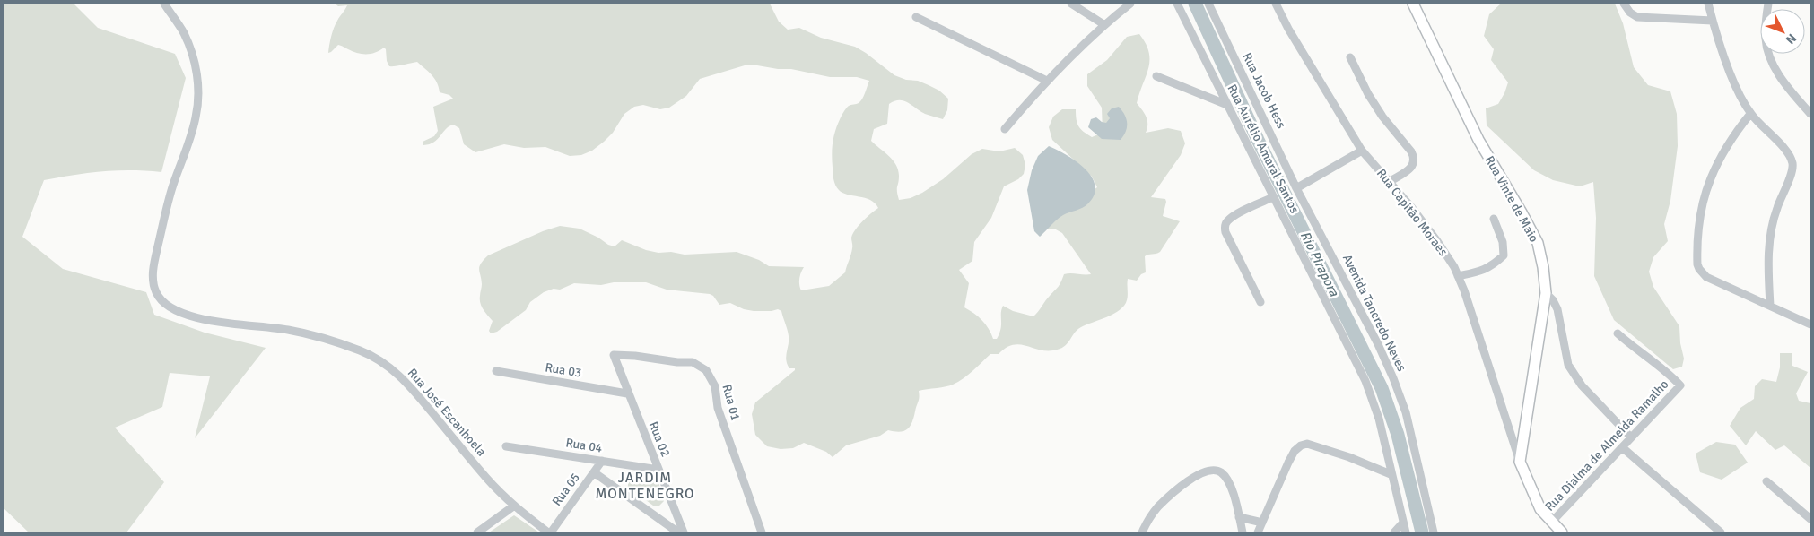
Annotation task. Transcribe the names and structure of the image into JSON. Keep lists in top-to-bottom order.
{
  "streets": {
    "main road": ["Rua Vinte de Maio", "Rua Capitão Moraes"],
    "street": [
      "Rua Jacob Hess",
      "Rua Aurélio Amaral Santos",
      "Avenida Tancredo Neves",
      "Rua 03",
      "Rua 01",
      "Rua José Escanhoela",
      "Rua 02",
      "Rua 04",
      "Rua Djalma de Almeida Ramalho",
      "Rua 05"
    ]
  },
  "crossings": [
    ["Rua Jacob Hess", "Avenida Tancredo Neves"],
    ["Rua Vinte de Maio", "Rua Capitão Moraes"],
    ["Rua Capitão Moraes", "Rua Djalma de Almeida Ramalho"],
    ["Rua 03", "Rua 02"],
    ["Rua 01", "Rua 02"],
    ["Rua José Escanhoela", "Rua 05"],
    ["Rua 02", "Rua 04"],
    ["Rua 04", "Rua 05"]
  ],
  "districts": ["JARDIM MONTENEGRO"],
  "water": ["Rio Pirapora"],
  "north": "bottom right"
}
